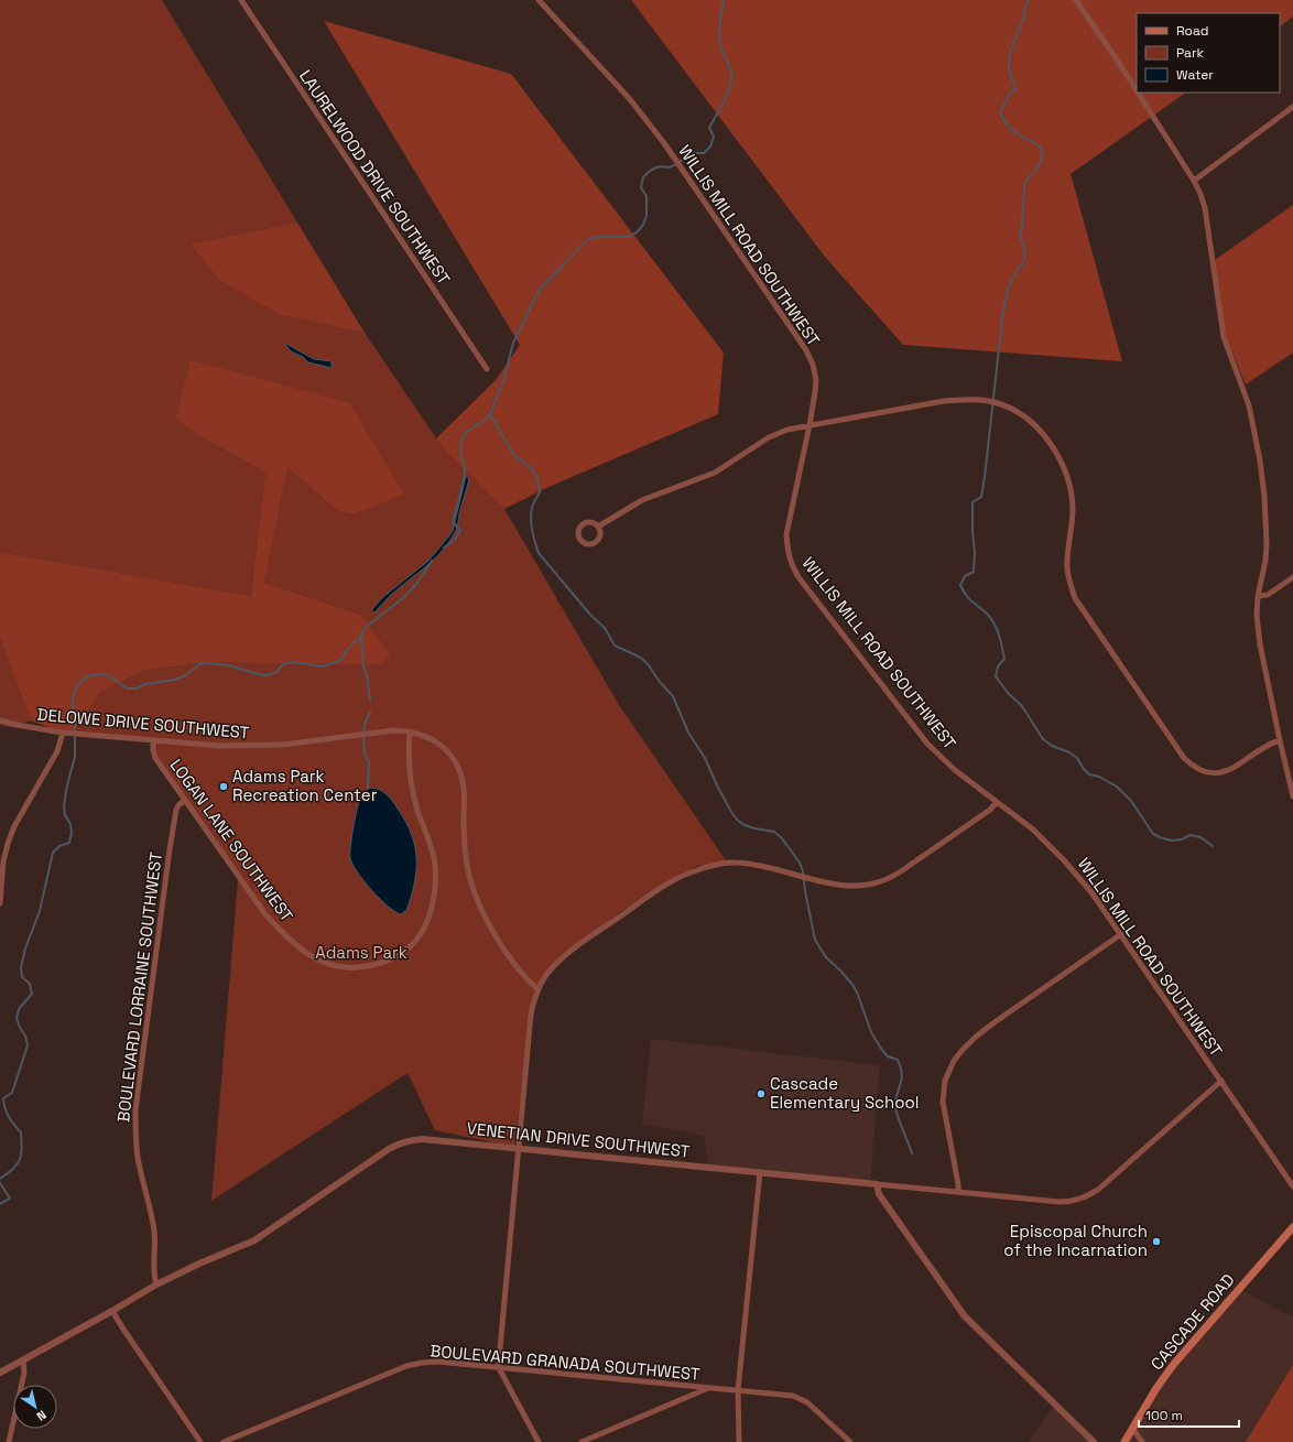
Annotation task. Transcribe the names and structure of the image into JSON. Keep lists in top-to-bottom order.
{
  "streets": {
    "main road": ["CASCADE ROAD"],
    "street": [
      "LAURELWOOD DRIVE SOUTHWEST",
      "WILLIS MILL ROAD SOUTHWEST",
      "DELOWE DRIVE SOUTHWEST",
      "LOGAN LANE SOUTHWEST",
      "BOULEVARD LORRAINE SOUTHWEST",
      "VENETIAN DRIVE SOUTHWEST",
      "BOULEVARD GRANADA SOUTHWEST"
    ]
  },
  "crossings": [
    ["DELOWE DRIVE SOUTHWEST", "LOGAN LANE SOUTHWEST"],
    ["LOGAN LANE SOUTHWEST", "BOULEVARD LORRAINE SOUTHWEST"],
    ["BOULEVARD LORRAINE SOUTHWEST", "VENETIAN DRIVE SOUTHWEST"]
  ],
  "parks": ["Adams Park"],
  "places": ["Adams Park Recreation Center", "Cascade Elementary School", "Episcopal Church of the Incarnation"],
  "legend": ["Road", "Park", "Water"],
  "scale_bar": "100 m",
  "north": "bottom right"
}
